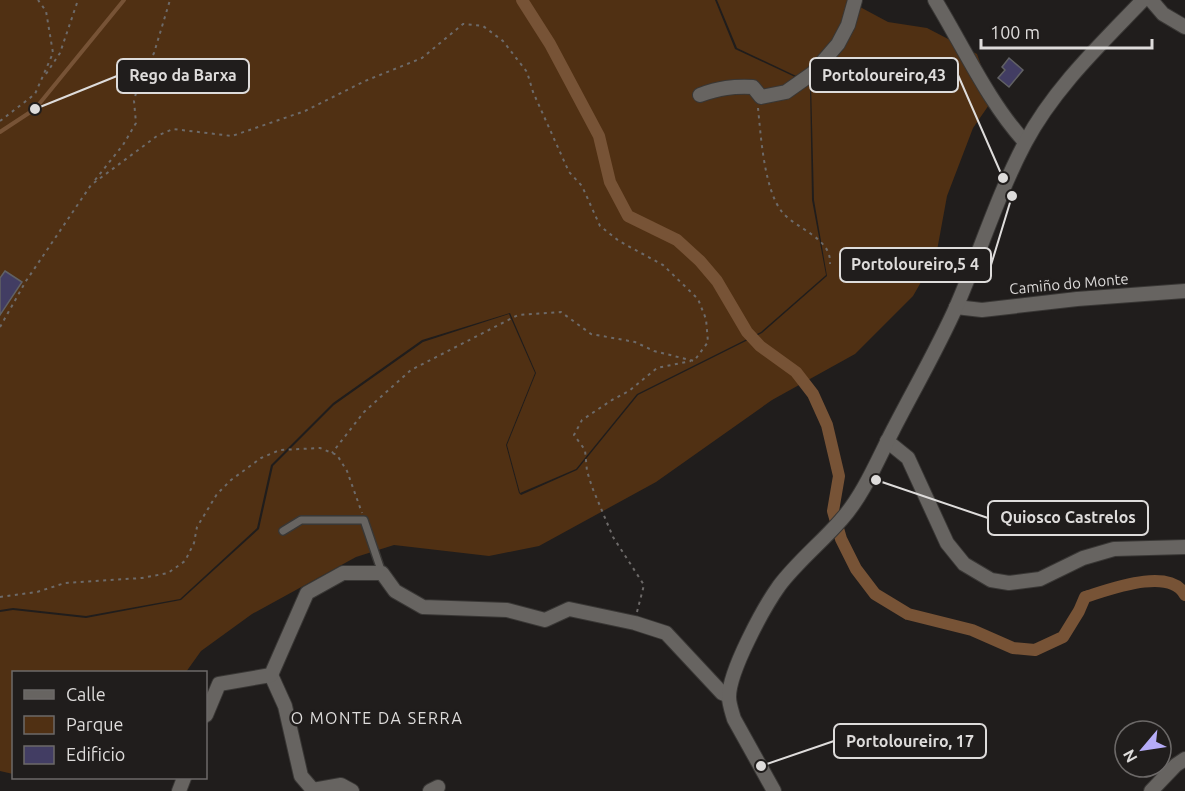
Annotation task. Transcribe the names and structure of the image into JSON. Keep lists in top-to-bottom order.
{
  "streets": {
    "street": ["Camiño do Monte"]
  },
  "districts": ["O MONTE DA SERRA"],
  "places": [
    "Rego da Barxa",
    "Portoloureiro,43",
    "Portoloureiro,5 4",
    "Quiosco Castrelos",
    "Portoloureiro, 17"
  ],
  "legend": ["Calle", "Parque", "Edificio"],
  "scale_bar": "100 m",
  "north": "bottom left"
}
